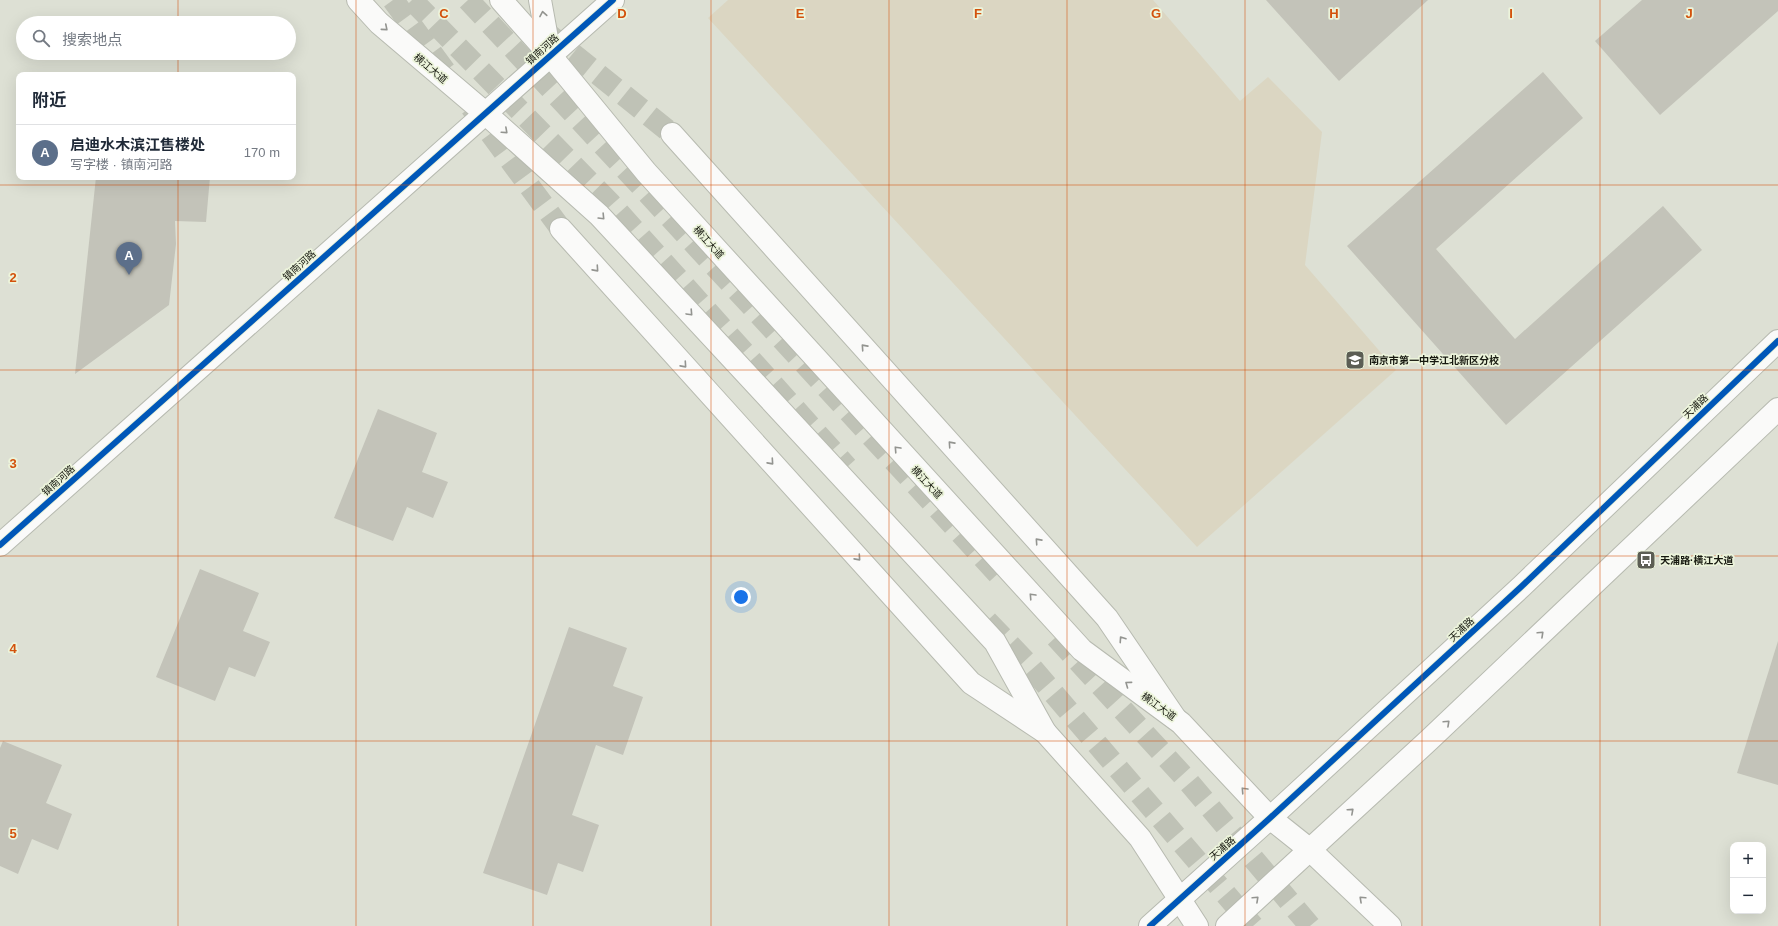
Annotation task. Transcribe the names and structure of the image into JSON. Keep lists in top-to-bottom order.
{
  "streets": {
    "main road": ["镇南河路", "横江大道", "天浦路"]
  },
  "crossings": [
    ["镇南河路", "横江大道"],
    ["横江大道", "天浦路"]
  ],
  "places": {
    "school or university": ["南京市第一中学江北新区分校"],
    "bus stop": ["天浦路·横江大道"]
  },
  "page": {
    "search": "搜索地点",
    "heading": "附近",
    "list": [
      {
        "mark": "A",
        "name": "启迪水木滨江售楼处",
        "note": "写字楼 · 镇南河路",
        "value": "170 m"
      }
    ],
    "pins": "A",
    "map_buttons": ["+", "−"]
  },
  "grid": {
    "columns": [
      "C",
      "D",
      "E",
      "F",
      "G",
      "H",
      "I",
      "J"
    ],
    "rows": [
      "2",
      "3",
      "4",
      "5"
    ]
  }
}
